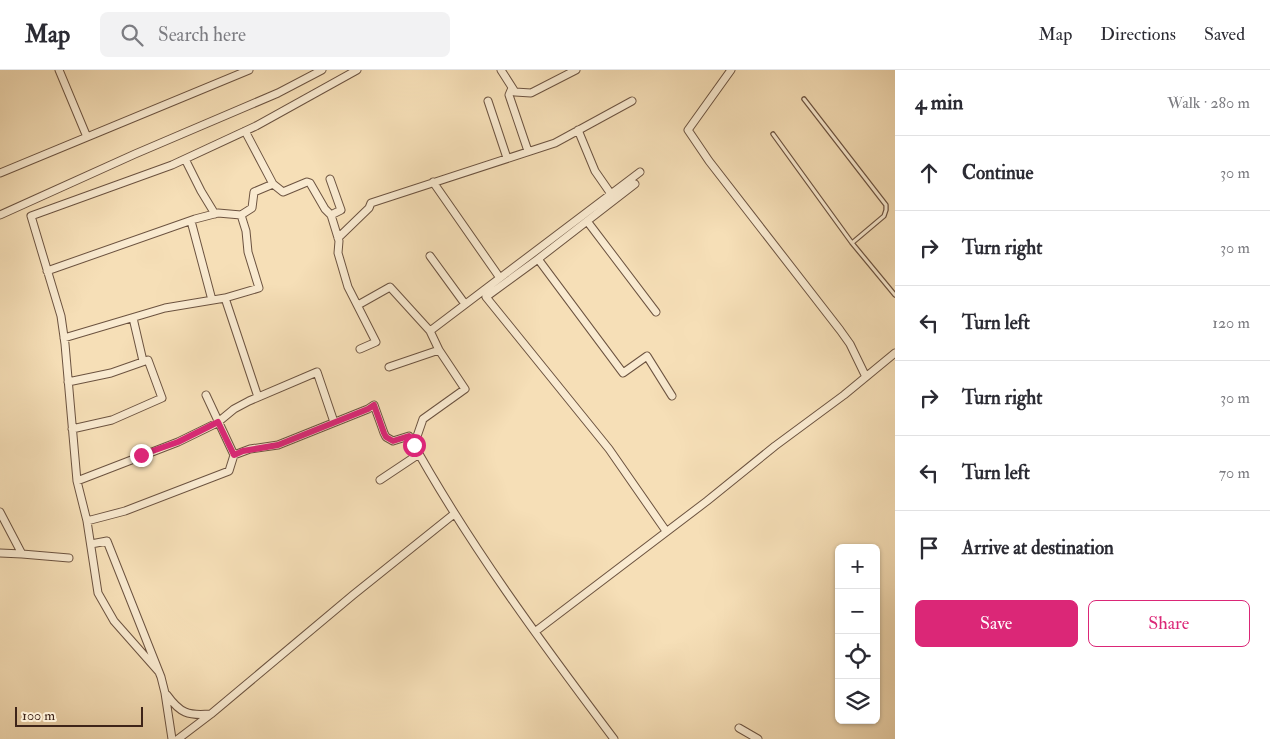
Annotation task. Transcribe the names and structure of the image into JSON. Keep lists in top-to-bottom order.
{
  "scale_bar": "100 m",
  "page": {
    "header": "Map",
    "search": "Search here",
    "nav": ["Map", "Directions", "Saved"],
    "heading": ["4 min", "Walk · 280 m"],
    "list": [
      ["Continue", "30 m"],
      ["Turn right", "30 m"],
      ["Turn left", "120 m"],
      ["Turn right", "30 m"],
      ["Turn left", "70 m"],
      "Arrive at destination"
    ],
    "map_buttons": ["+", "−"],
    "buttons": ["Save", "Share"],
    "scale": "100 m"
  }
}
